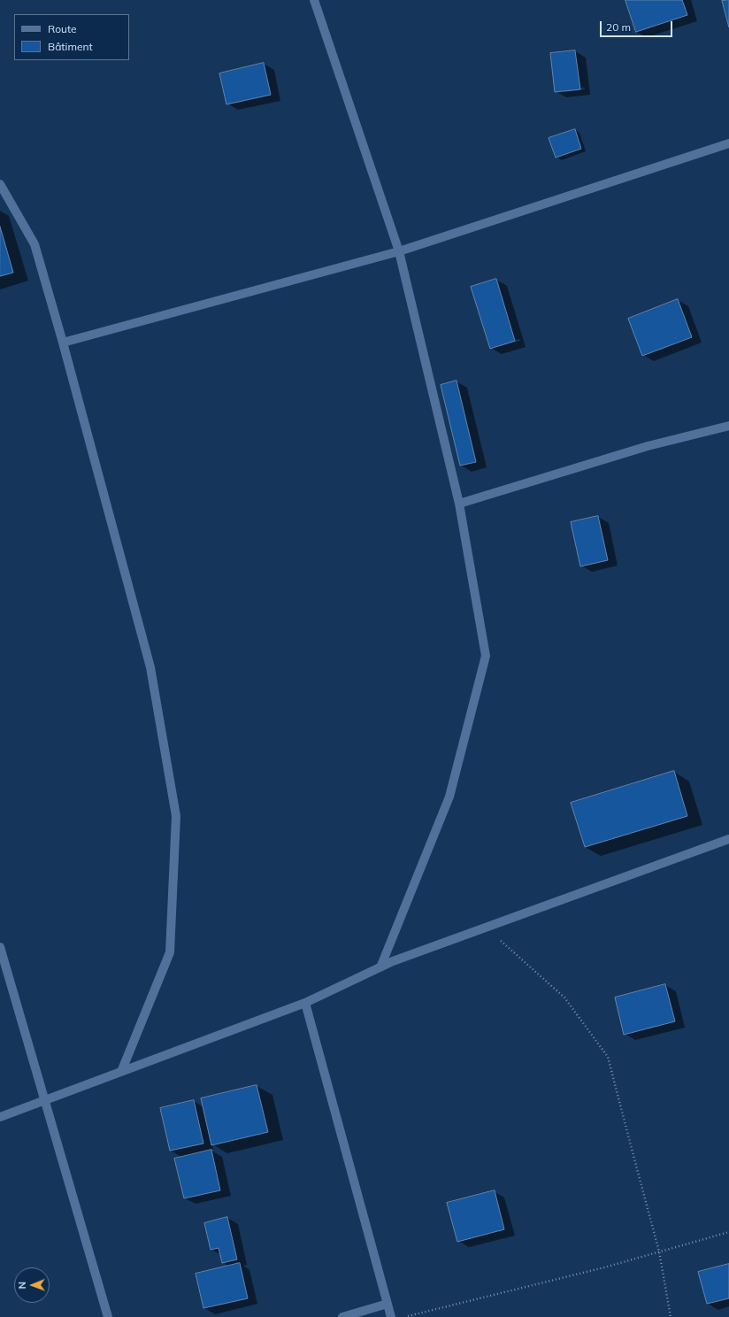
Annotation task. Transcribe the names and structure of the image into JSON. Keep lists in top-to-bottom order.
{
  "legend": ["Route", "Bâtiment"],
  "scale_bar": "20 m",
  "north": "left"
}
